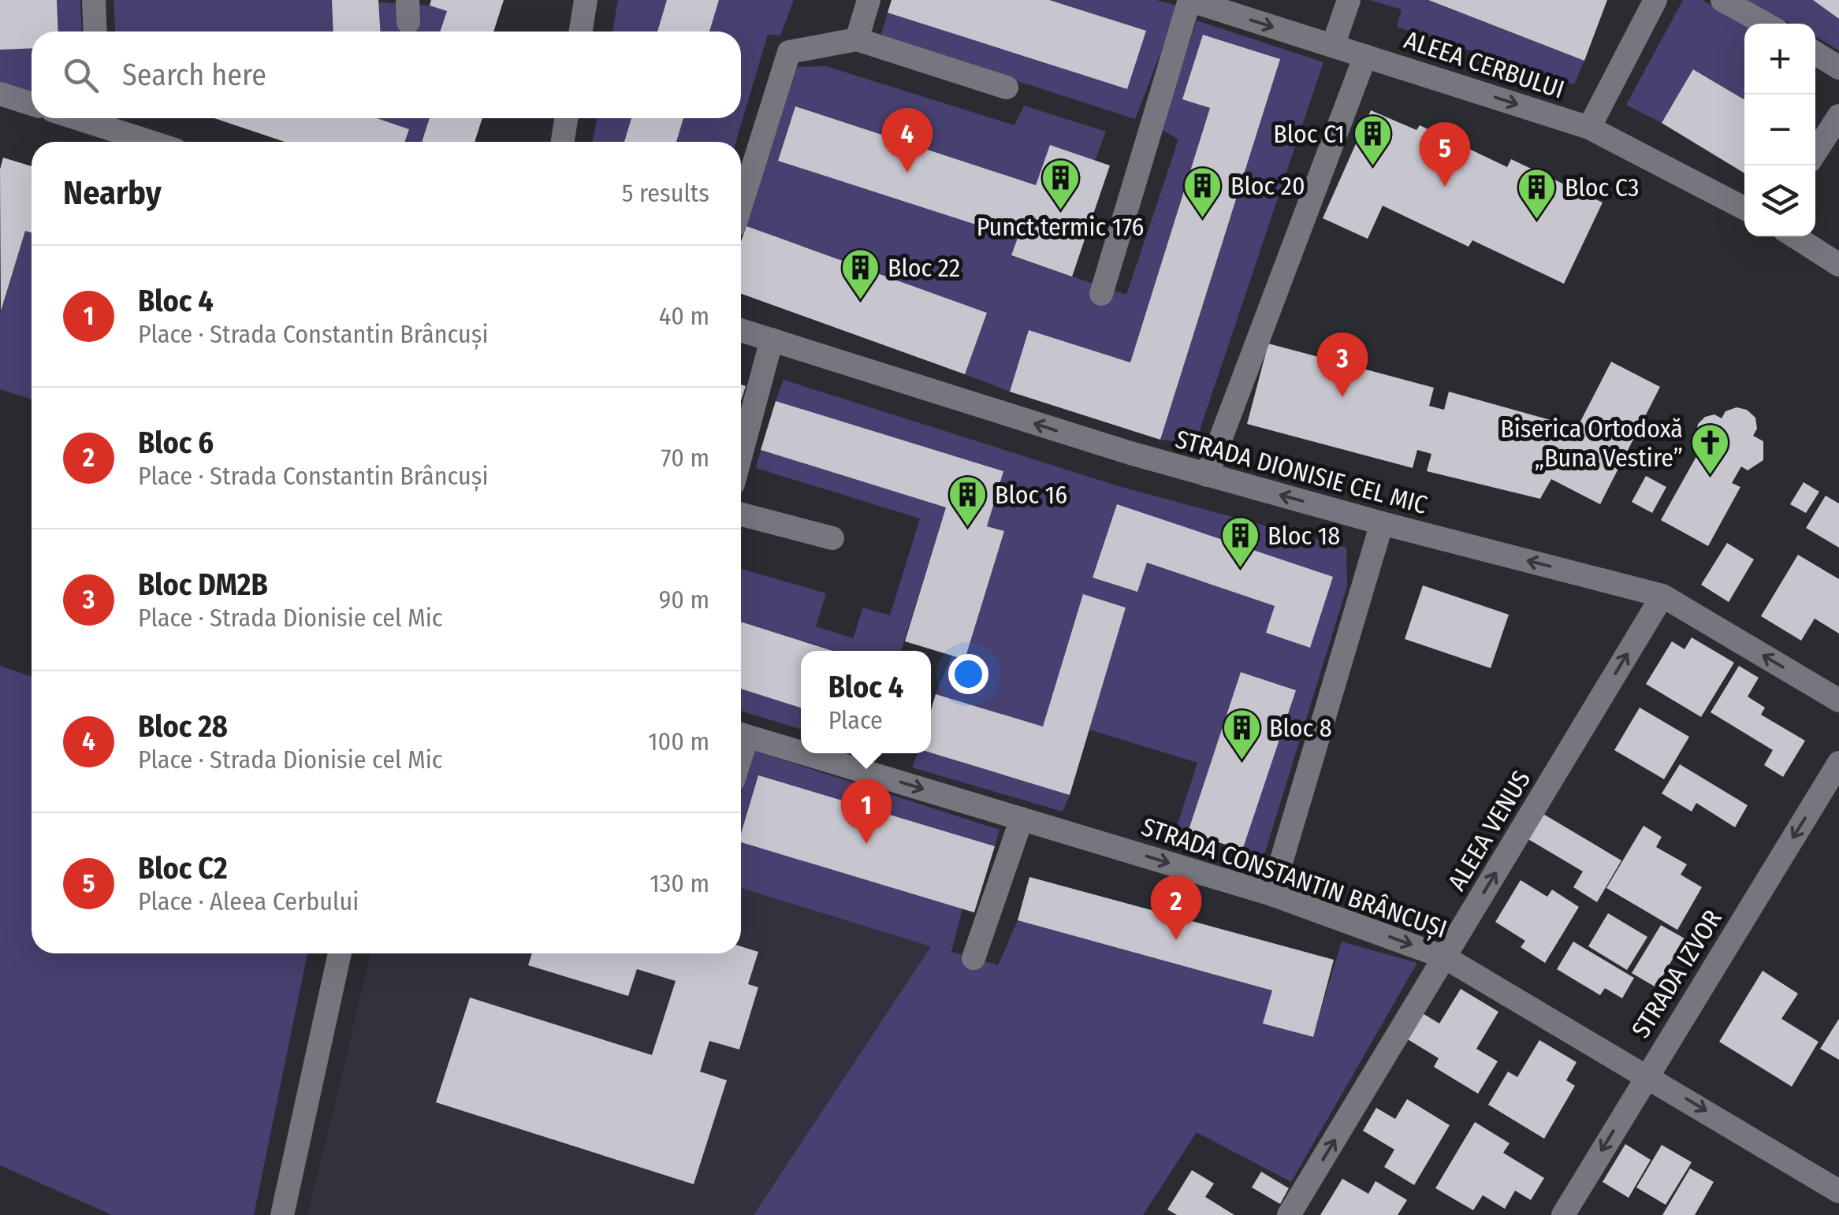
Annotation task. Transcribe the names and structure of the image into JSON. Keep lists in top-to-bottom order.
{
  "streets": {
    "street": [
      "ALEEA CERBULUI",
      "STRADA DIONISIE CEL MIC",
      "ALEEA VENUS",
      "STRADA CONSTANTIN BRÂNCUȘI",
      "STRADA IZVOR"
    ]
  },
  "crossings": [
    ["STRADA DIONISIE CEL MIC", "ALEEA VENUS"],
    ["ALEEA VENUS", "STRADA CONSTANTIN BRÂNCUȘI"],
    ["STRADA CONSTANTIN BRÂNCUȘI", "STRADA IZVOR"]
  ],
  "one_way": [
    "ALEEA CERBULUI",
    "STRADA DIONISIE CEL MIC",
    "ALEEA VENUS",
    "STRADA CONSTANTIN BRÂNCUȘI",
    "STRADA IZVOR"
  ],
  "places": {
    "building": [
      "Bloc C1",
      "Punct termic 176",
      "Bloc 20",
      "Bloc C3",
      "Bloc 22",
      "Bloc 16",
      "Bloc 18",
      "Bloc 8"
    ],
    "church": ["Biserica Ortodoxă „Buna Vestire”"]
  },
  "page": {
    "map_buttons": ["+", "−"],
    "search": "Search here",
    "pins": [
      "4",
      "5",
      "3",
      "1",
      "2"
    ],
    "heading": ["Nearby", "5 results"],
    "list": [
      {
        "mark": "1",
        "name": "Bloc 4",
        "note": "Place · Strada Constantin Brâncuși",
        "value": "40 m"
      },
      {
        "mark": "2",
        "name": "Bloc 6",
        "note": "Place · Strada Constantin Brâncuși",
        "value": "70 m"
      },
      {
        "mark": "3",
        "name": "Bloc DM2B",
        "note": "Place · Strada Dionisie cel Mic",
        "value": "90 m"
      },
      {
        "mark": "4",
        "name": "Bloc 28",
        "note": "Place · Strada Dionisie cel Mic",
        "value": "100 m"
      },
      {
        "mark": "5",
        "name": "Bloc C2",
        "note": "Place · Aleea Cerbului",
        "value": "130 m"
      }
    ],
    "popup": ["Bloc 4", "Place"]
  }
}
